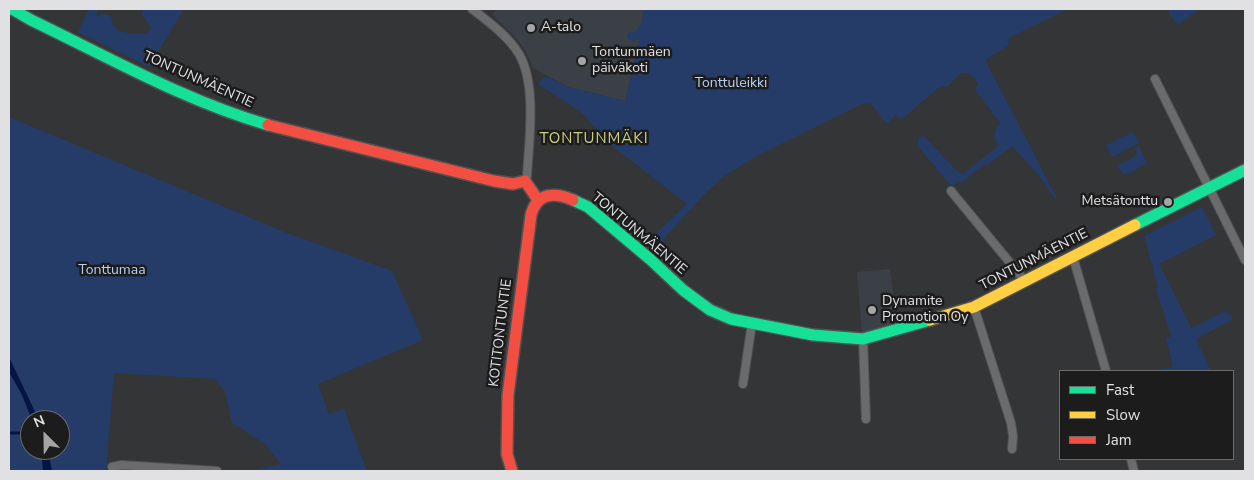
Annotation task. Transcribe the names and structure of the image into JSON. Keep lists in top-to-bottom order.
{
  "streets": {
    "street": ["TONTUNMÄENTIE", "KOTITONTUNTIE"]
  },
  "crossings": [
    ["TONTUNMÄENTIE", "KOTITONTUNTIE"]
  ],
  "districts": ["TONTUNMÄKI"],
  "parks": ["Tonttuleikki", "Tonttumaa"],
  "places": [
    "A-talo",
    "Tontunmäen päiväkoti",
    "Metsätonttu",
    "Dynamite Promotion Oy"
  ],
  "legend": ["Fast", "Slow", "Jam"],
  "north": "top left"
}
